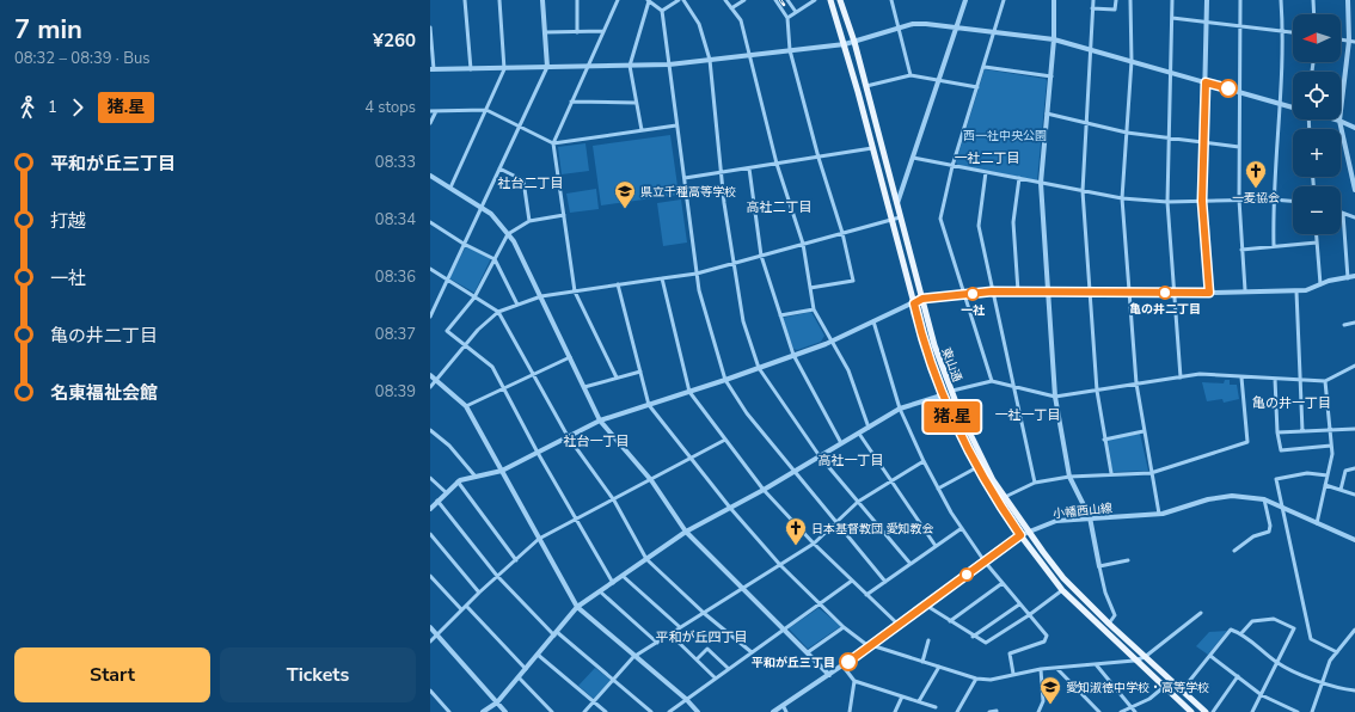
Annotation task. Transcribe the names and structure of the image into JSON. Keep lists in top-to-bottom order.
{
  "streets": {
    "main road": ["東山通"],
    "street": ["小幡西山線"]
  },
  "crossings": [
    ["東山通", "小幡西山線"]
  ],
  "districts": [
    "一社二丁目",
    "社台二丁目",
    "高社二丁目",
    "亀の井一丁目",
    "一社一丁目",
    "社台一丁目",
    "高社一丁目",
    "平和が丘四丁目"
  ],
  "parks": ["西一社中央公園"],
  "places": {
    "church": ["一麦協会", "日本基督教団 愛知教会"],
    "school or university": ["県立千種高等学校", "愛知淑徳中学校・高等学校"],
    "other": ["亀の井二丁目", "一社", "平和が丘三丁目"]
  },
  "lines": ["bus line 猪.星"],
  "north": "left",
  "page": {
    "heading": ["7 min", "08:32 – 08:39 · Bus", "¥260"],
    "on_map": "猪.星",
    "map_buttons": ["+", "−"],
    "legs": ["1", "猪.星", "4 stops"],
    "list": [
      {
        "name": "平和が丘三丁目",
        "value": "08:33"
      },
      {
        "name": "打越",
        "value": "08:34"
      },
      {
        "name": "一社",
        "value": "08:36"
      },
      {
        "name": "亀の井二丁目",
        "value": "08:37"
      },
      {
        "name": "名東福祉会館",
        "value": "08:39"
      }
    ],
    "buttons": ["Start", "Tickets"]
  }
}
